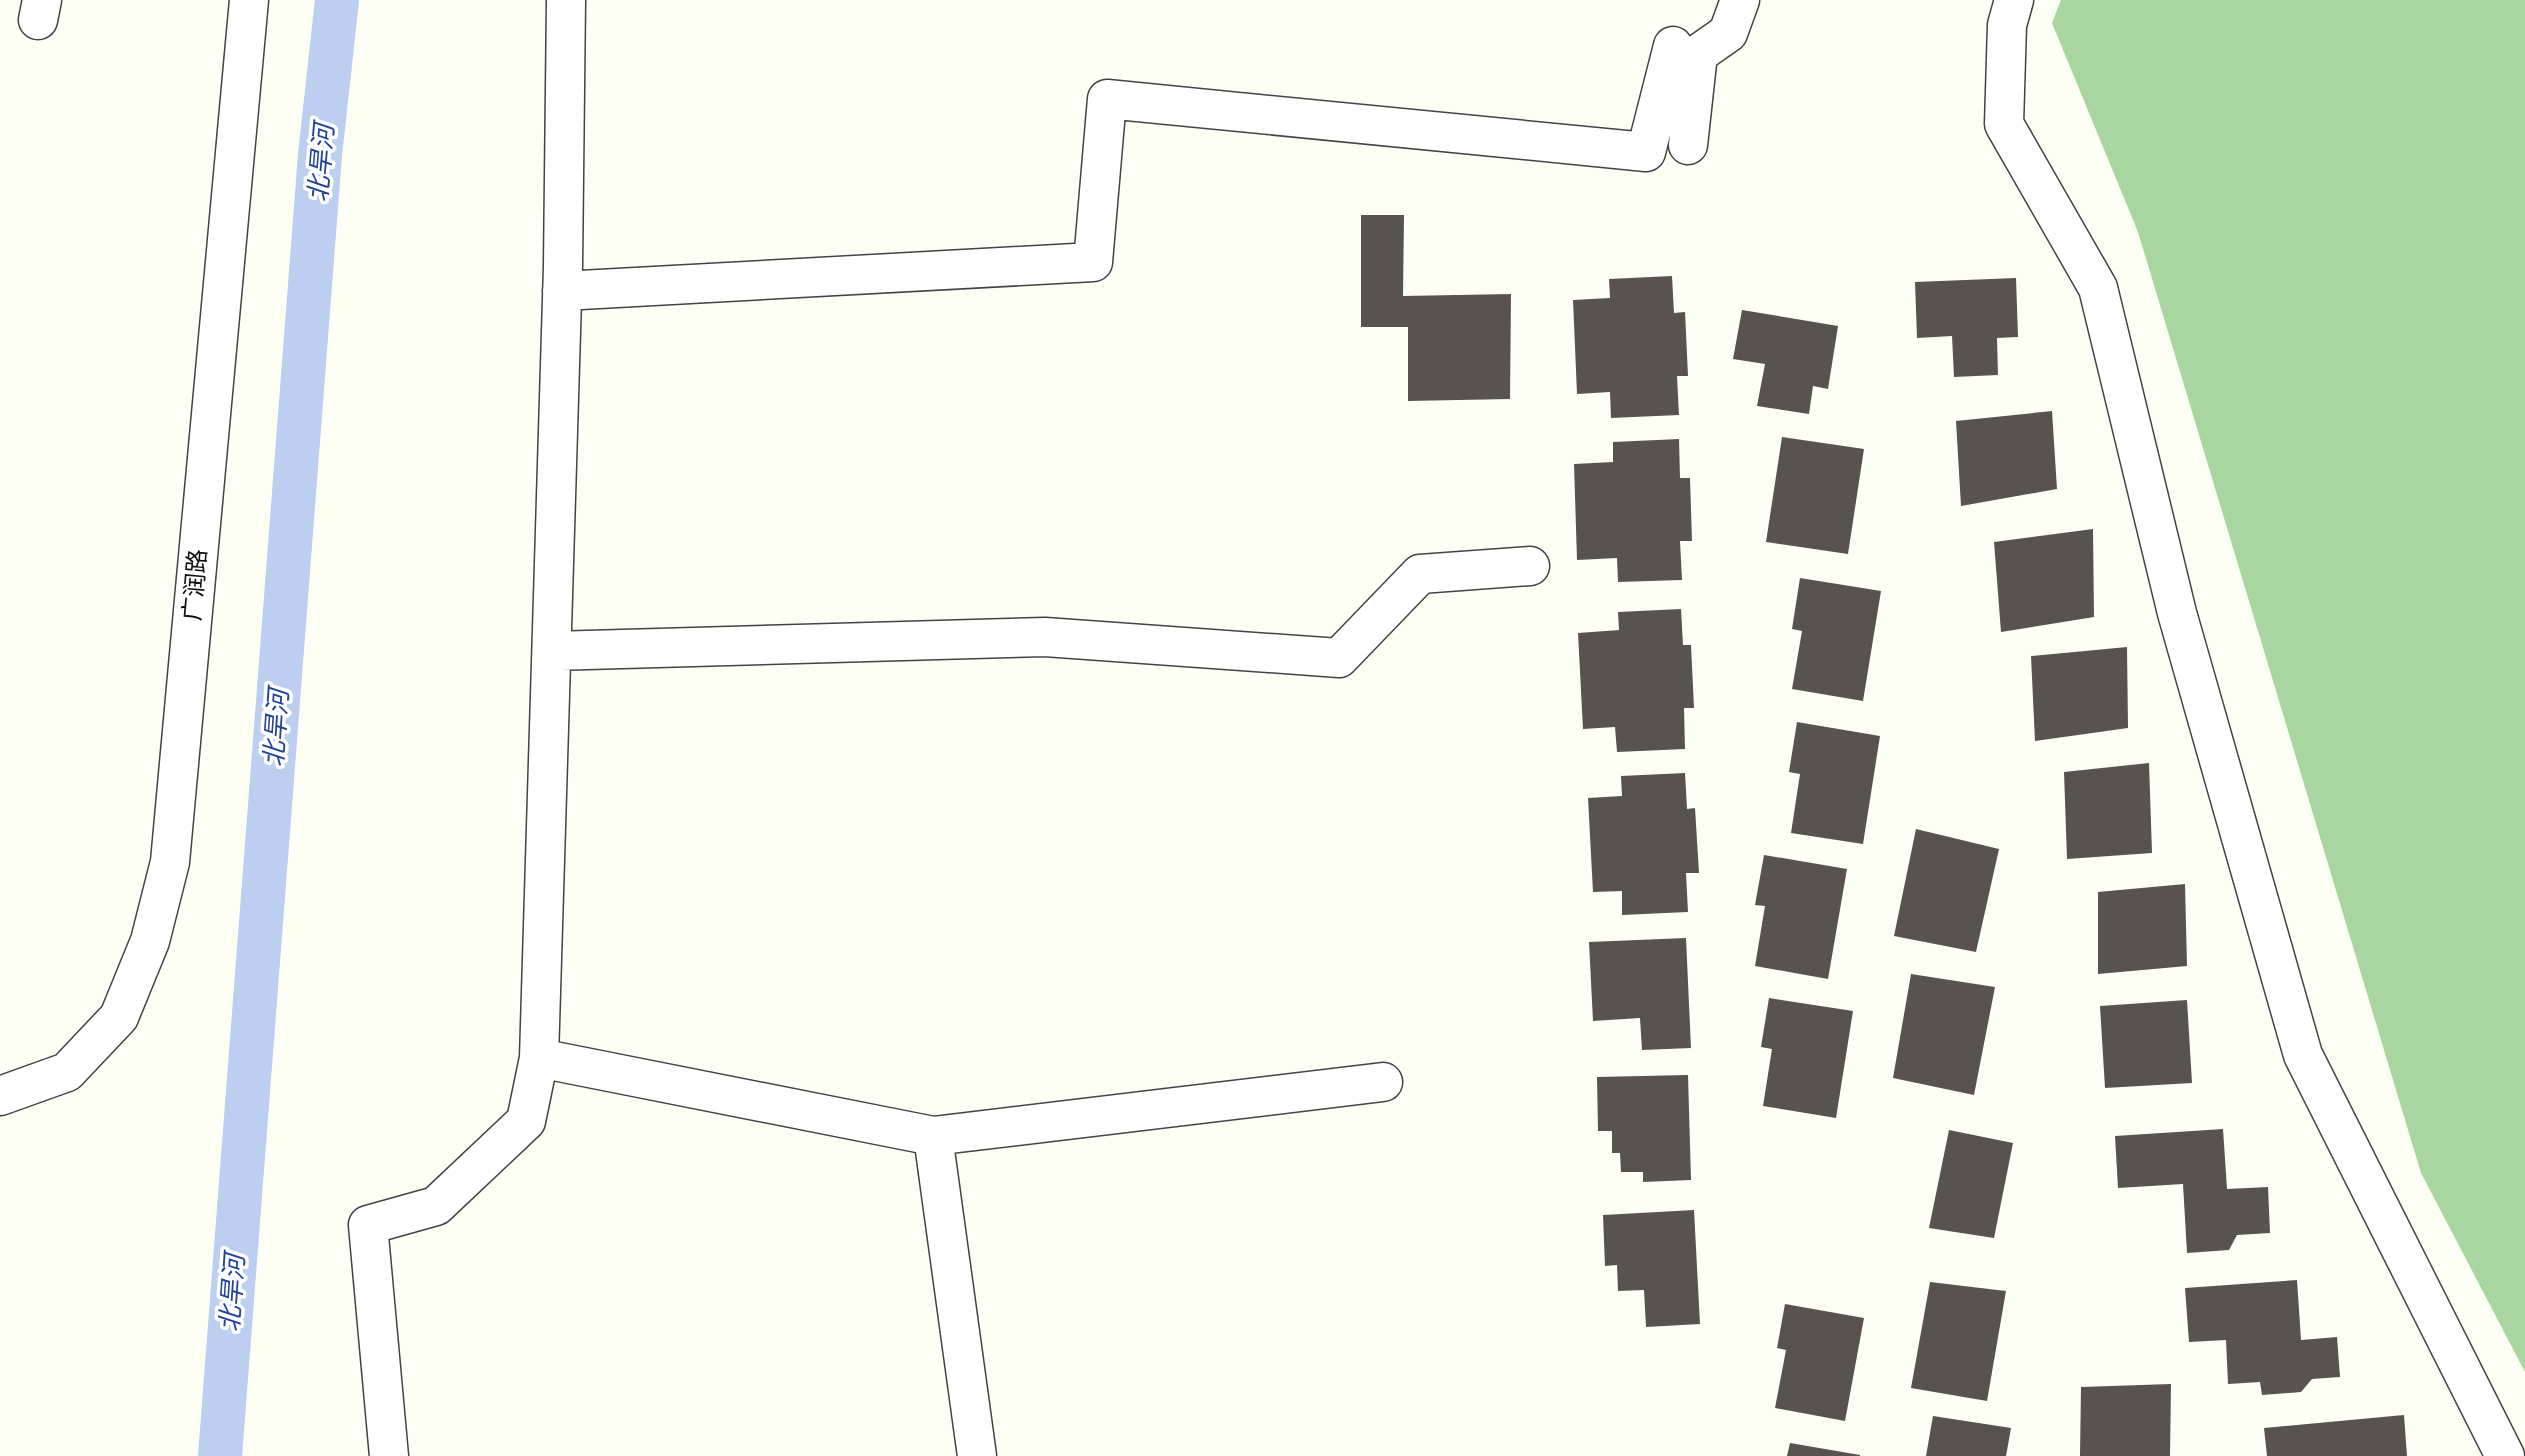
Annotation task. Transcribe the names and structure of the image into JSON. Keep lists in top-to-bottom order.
{
  "streets": {
    "street": ["广润路"]
  },
  "water": ["北旱河"]
}
